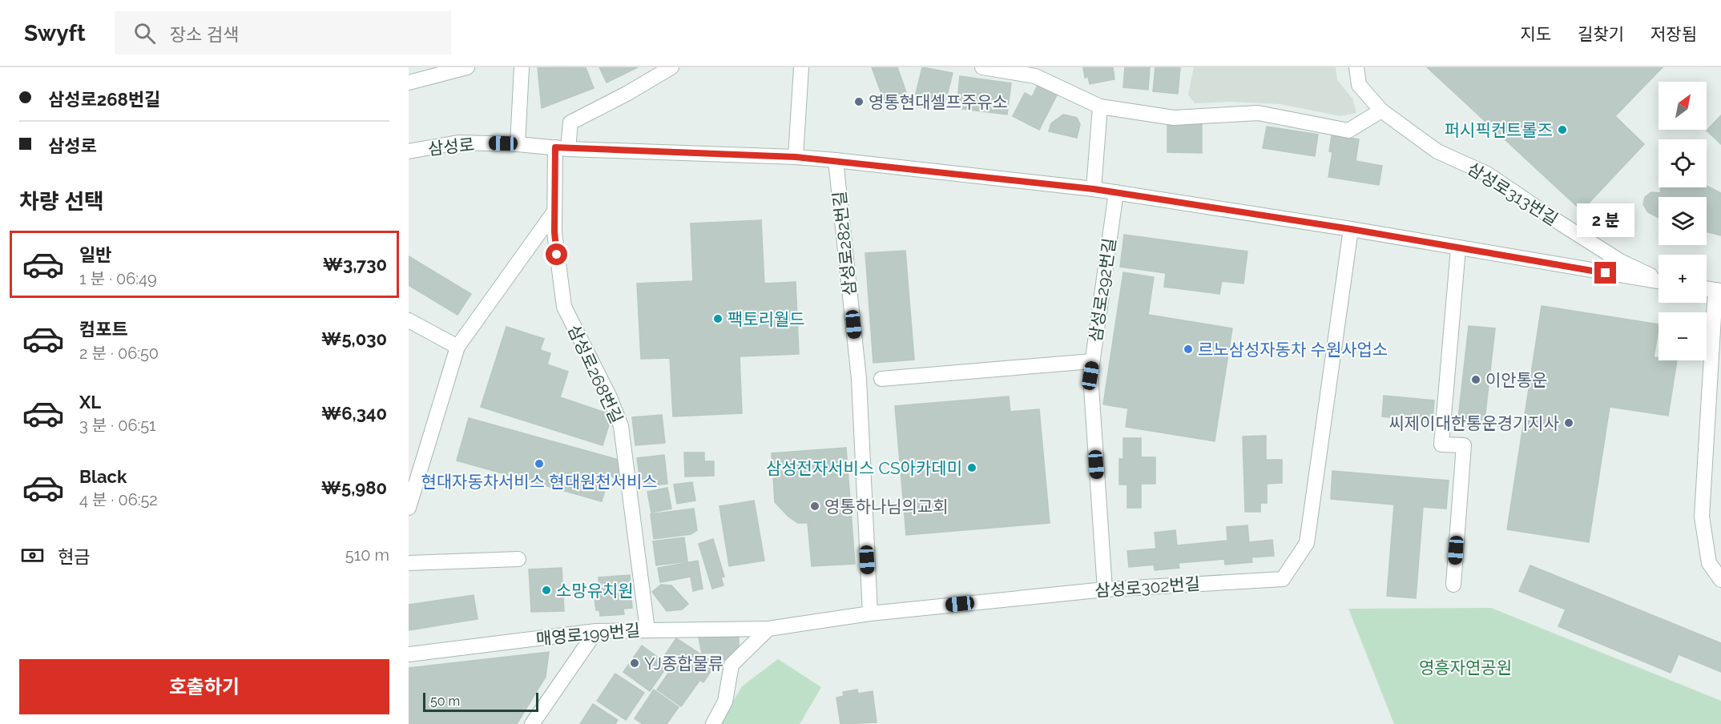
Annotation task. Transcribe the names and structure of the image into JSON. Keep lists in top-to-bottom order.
{
  "streets": {
    "street": [
      "삼성로",
      "삼성로313번길",
      "삼성로282번길",
      "삼성로292번길",
      "삼성로268번길",
      "삼성로302번길",
      "매영로199번길"
    ]
  },
  "crossings": [
    ["삼성로", "삼성로282번길"],
    ["삼성로", "삼성로292번길"],
    ["삼성로", "삼성로268번길"],
    ["삼성로", "삼성로302번길"],
    ["삼성로282번길", "삼성로302번길"],
    ["삼성로292번길", "삼성로302번길"],
    ["삼성로268번길", "매영로199번길"],
    ["삼성로302번길", "매영로199번길"]
  ],
  "parks": ["영흥자연공원"],
  "places": [
    "영통현대셀프주유소",
    "퍼시픽컨트롤즈",
    "팩토리월드",
    "르노삼성자동차 수원사업소",
    "이안통운",
    "씨제이대한통운경기지사",
    "현대자동차서비스 현대원천서비스",
    "삼성전자서비스 CS아카데미",
    "영통하나님의교회",
    "소망유치원",
    "YJ종합물류"
  ],
  "scale_bar": "50 m",
  "north": "top right",
  "page": {
    "header": "Swyft",
    "search": "장소 검색",
    "nav": ["지도", "길찾기", "저장됨"],
    "banner": ["삼성로268번길", "삼성로"],
    "map_buttons": ["+", "−"],
    "heading": "차량 선택",
    "bubble": "2 분",
    "list": [
      {
        "name": "일반",
        "note": "1 분 · 06:49",
        "value": "₩3,730"
      },
      {
        "name": "컴포트",
        "note": "2 분 · 06:50",
        "value": "₩5,030"
      },
      {
        "name": "XL",
        "note": "3 분 · 06:51",
        "value": "₩6,340"
      },
      {
        "name": "Black",
        "note": "4 분 · 06:52",
        "value": "₩5,980"
      }
    ],
    "pay": ["현금", "510 m"],
    "buttons": "호출하기",
    "scale": "50 m"
  }
}
